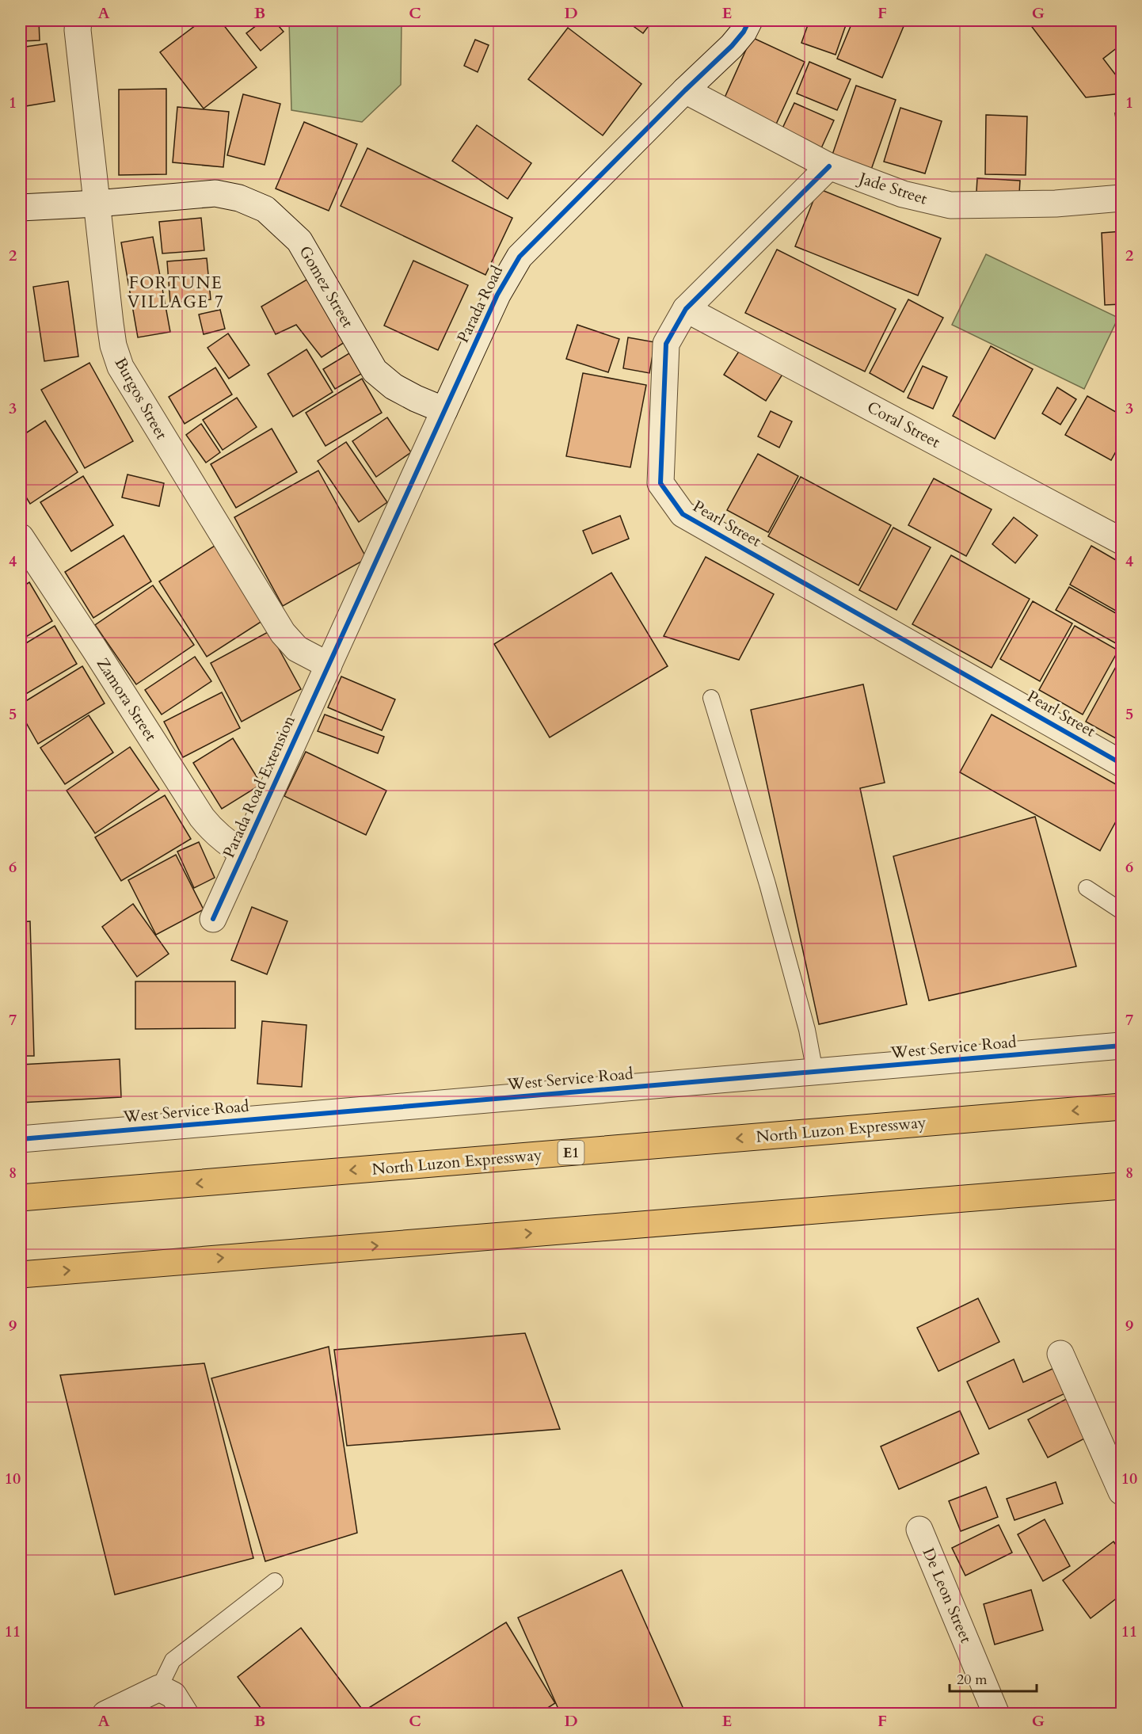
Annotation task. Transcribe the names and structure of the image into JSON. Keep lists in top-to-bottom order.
{
  "streets": {
    "highway": ["North Luzon Expressway", "E1"],
    "street": [
      "Jade Street",
      "Gomez Street",
      "Parada Road",
      "Burgos Street",
      "Coral Street",
      "Pearl Street",
      "Zamora Street",
      "Parada Road Extension",
      "West Service Road",
      "De Leon Street"
    ]
  },
  "crossings": [
    ["Jade Street", "Parada Road"],
    ["Jade Street", "Pearl Street"],
    ["Gomez Street", "Parada Road"],
    ["Gomez Street", "Burgos Street"],
    ["Parada Road", "Burgos Street"],
    ["Parada Road", "Parada Road Extension"],
    ["Burgos Street", "Parada Road Extension"],
    ["Coral Street", "Pearl Street"],
    ["Zamora Street", "Parada Road Extension"]
  ],
  "districts": ["FORTUNE VILLAGE 7"],
  "scale_bar": "20 m",
  "grid": {
    "columns": [
      "A",
      "B",
      "C",
      "D",
      "E",
      "F",
      "G"
    ],
    "rows": [
      "1",
      "2",
      "3",
      "4",
      "5",
      "6",
      "7",
      "8",
      "9",
      "10",
      "11"
    ]
  }
}
